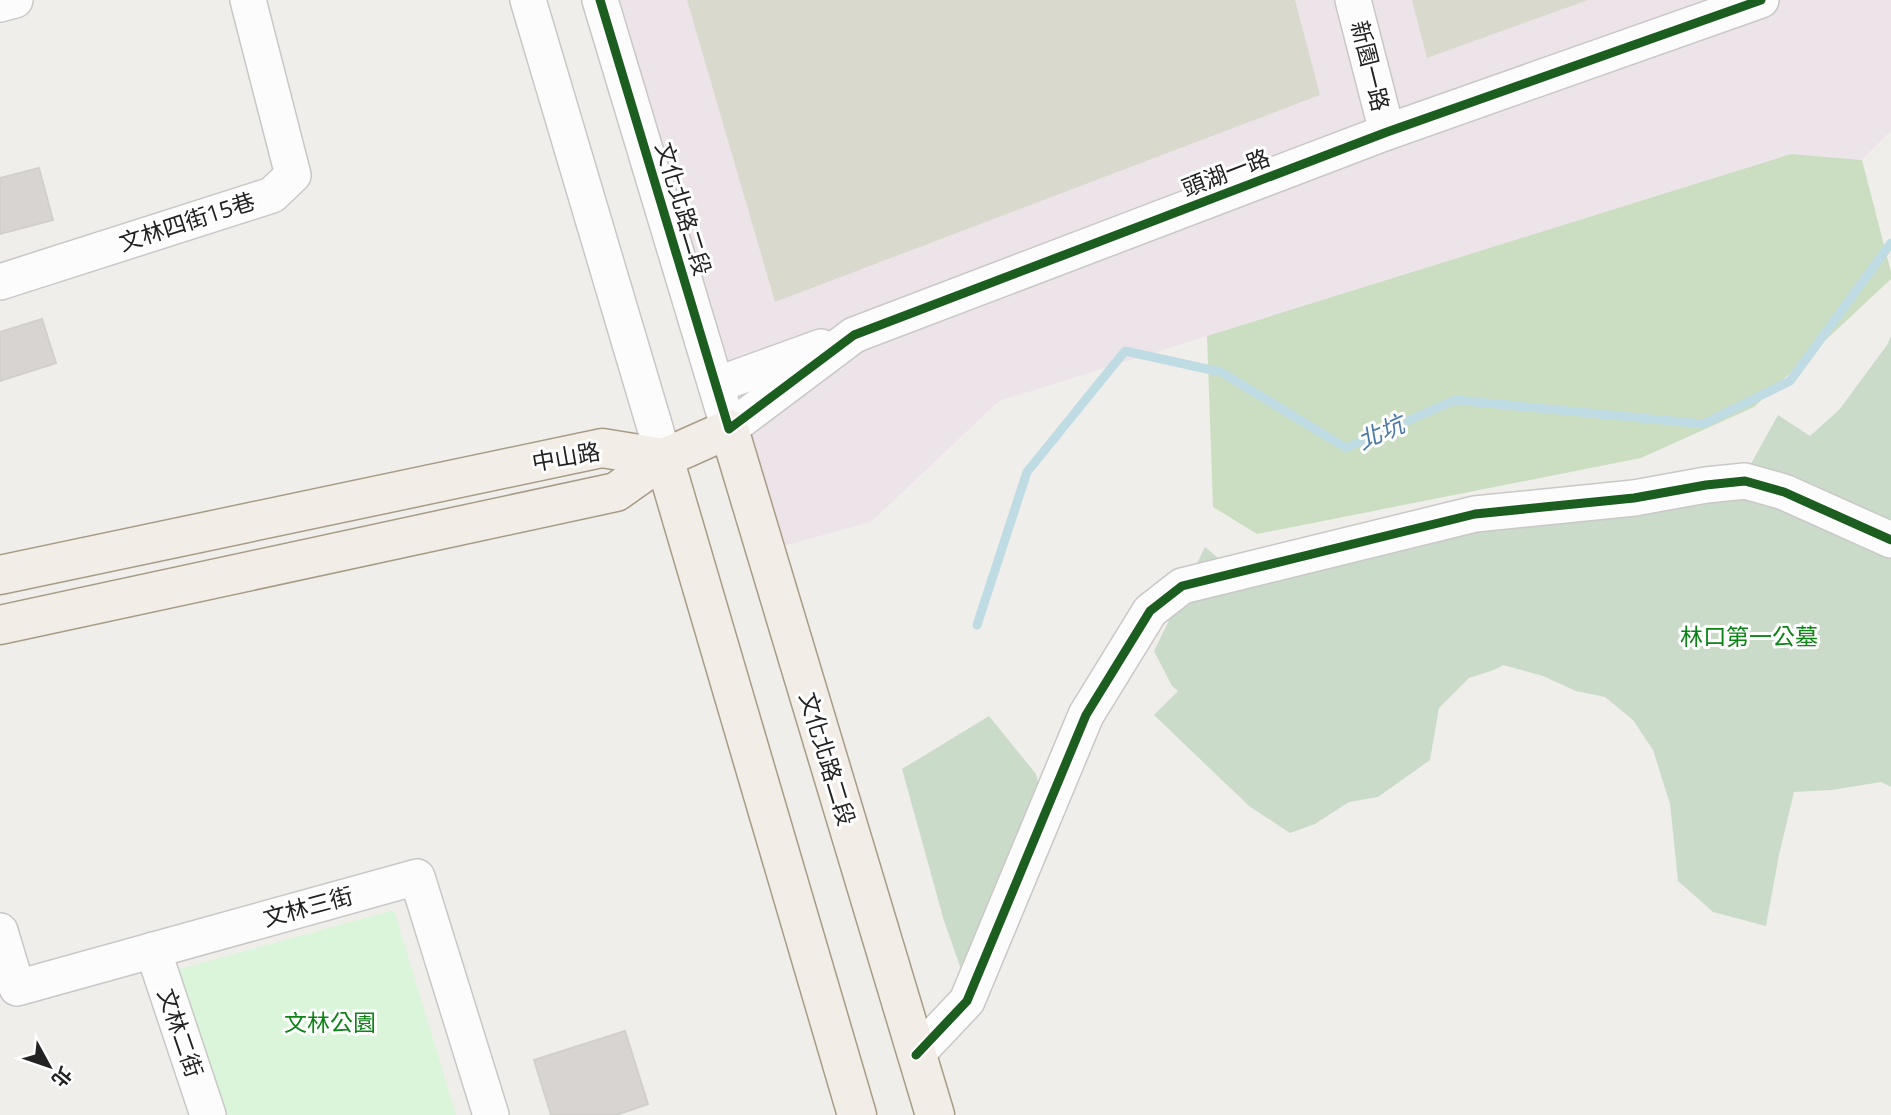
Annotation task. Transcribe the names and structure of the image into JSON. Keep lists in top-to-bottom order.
{
  "streets": {
    "main road": ["文化北路二段", "中山路"],
    "street": [
      "新園一路",
      "頭湖一路",
      "文林四街15巷",
      "文林三街",
      "文林二街"
    ]
  },
  "crossings": [
    ["新園一路", "頭湖一路"],
    ["頭湖一路", "文化北路二段"],
    ["文林三街", "文林二街"]
  ],
  "water": ["北坑"],
  "parks": ["林口第一公墓", "文林公園"],
  "north": "bottom right"
}
